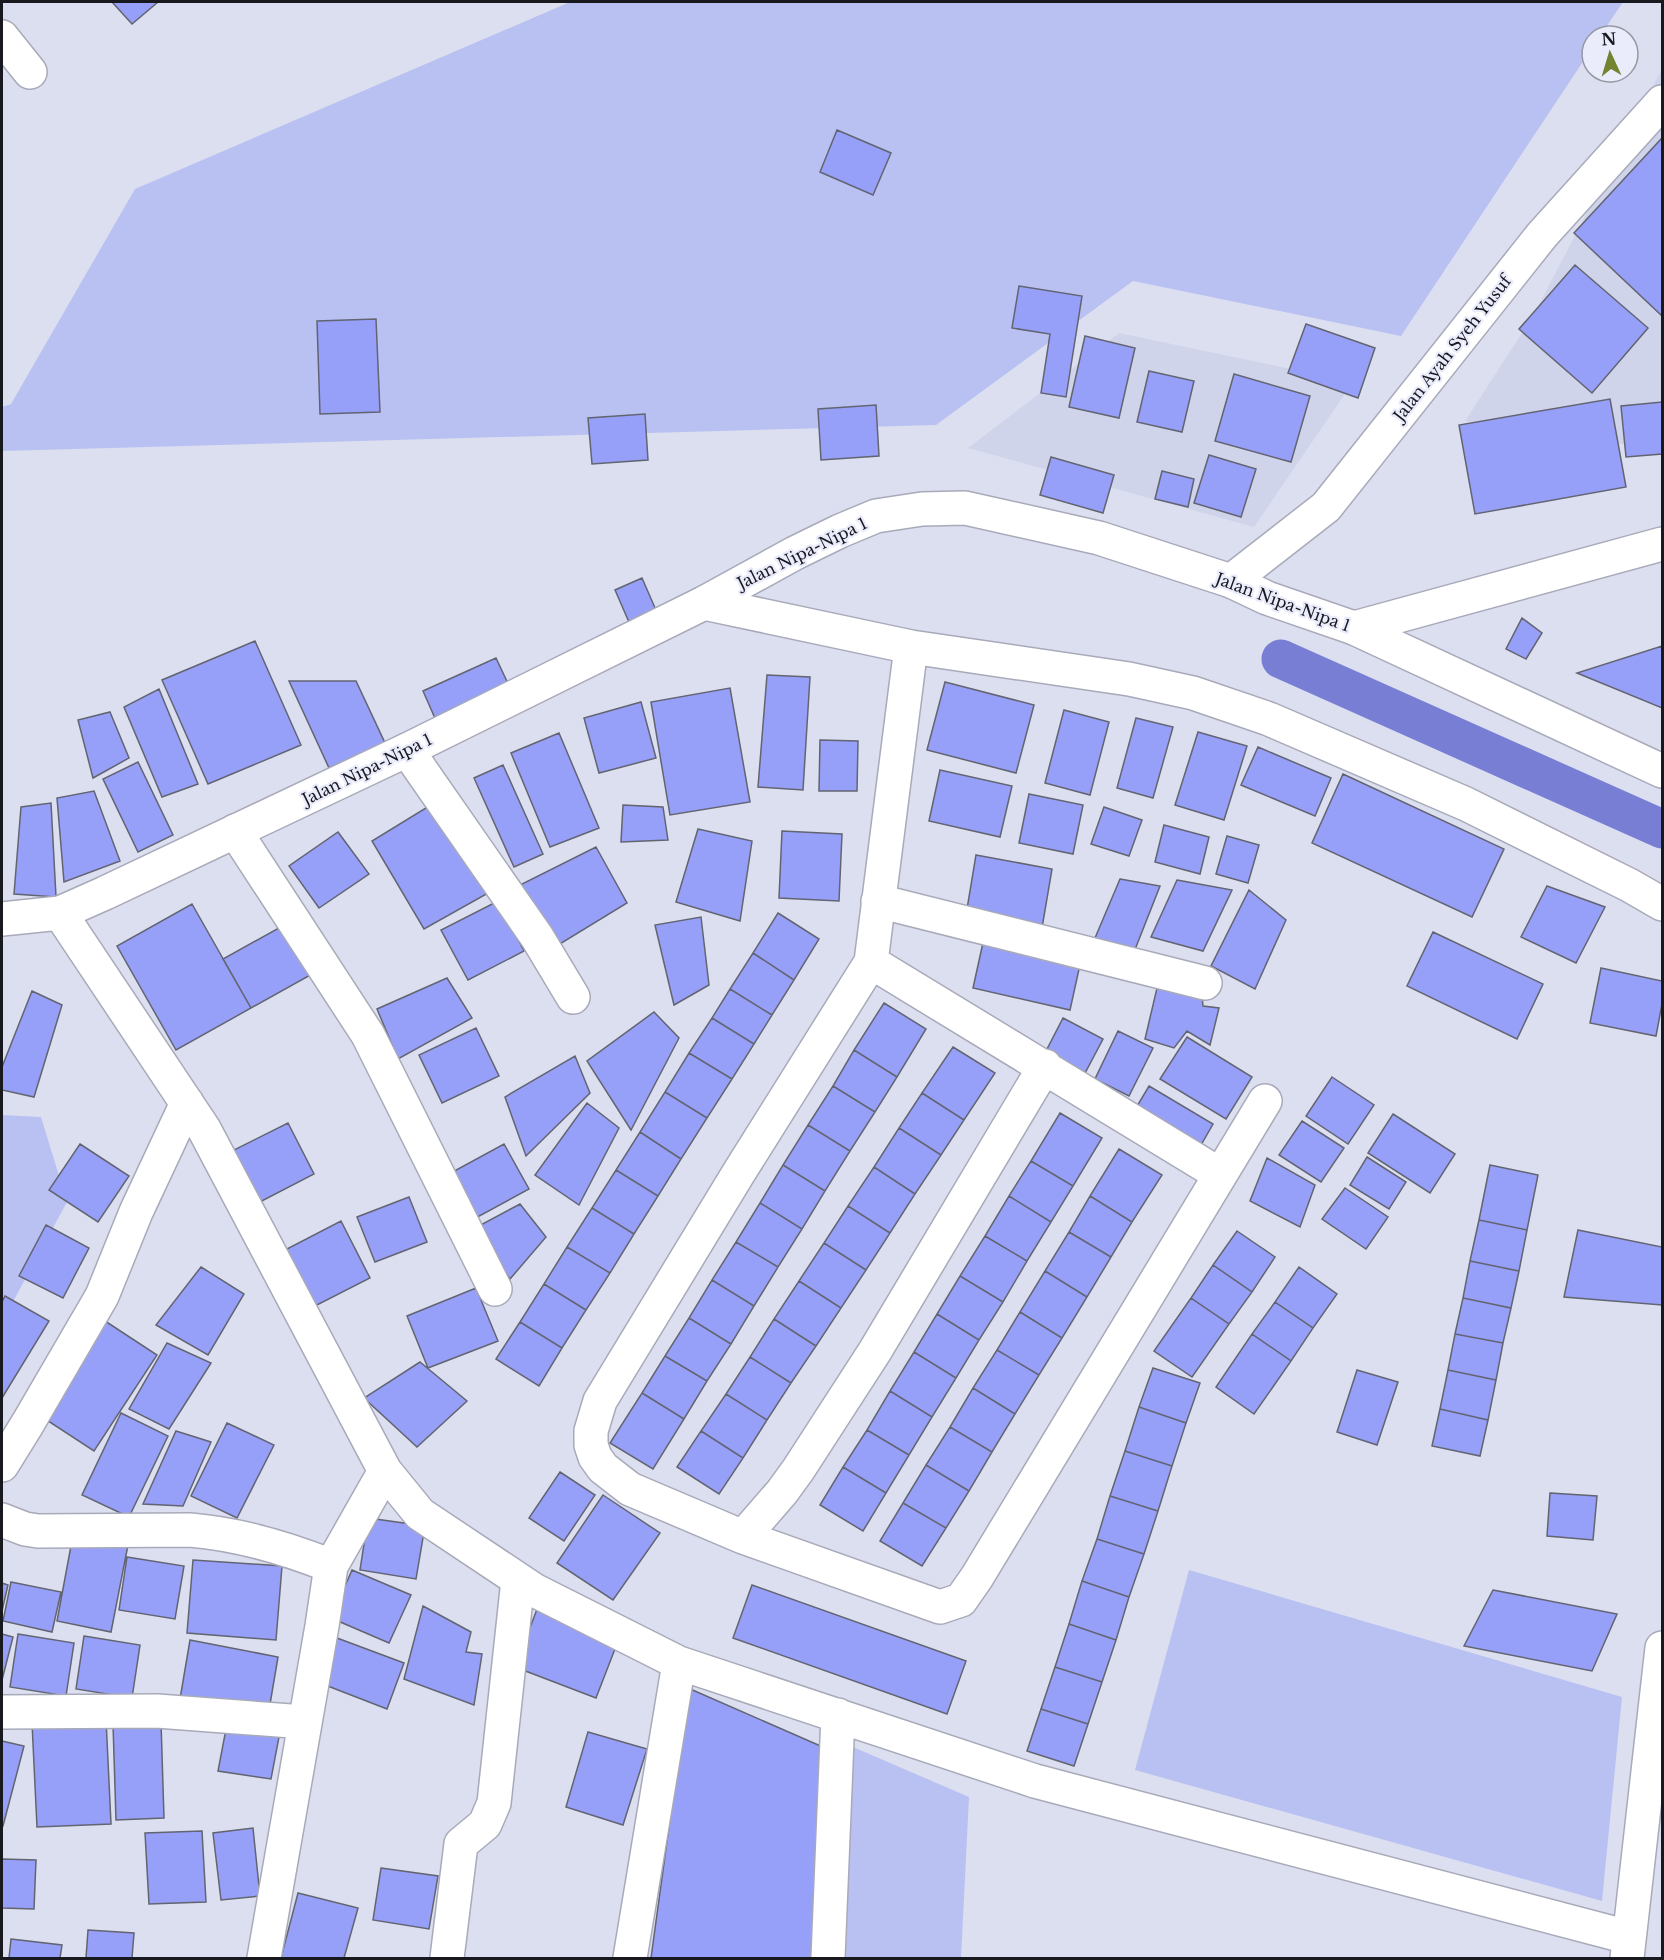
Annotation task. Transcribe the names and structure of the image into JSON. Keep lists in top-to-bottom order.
{
  "streets": {
    "street": ["Jalan Ayah Syeh Yusuf", "Jalan Nipa-Nipa 1"]
  },
  "crossings": [
    ["Jalan Ayah Syeh Yusuf", "Jalan Nipa-Nipa 1"]
  ],
  "north": "top"
}
